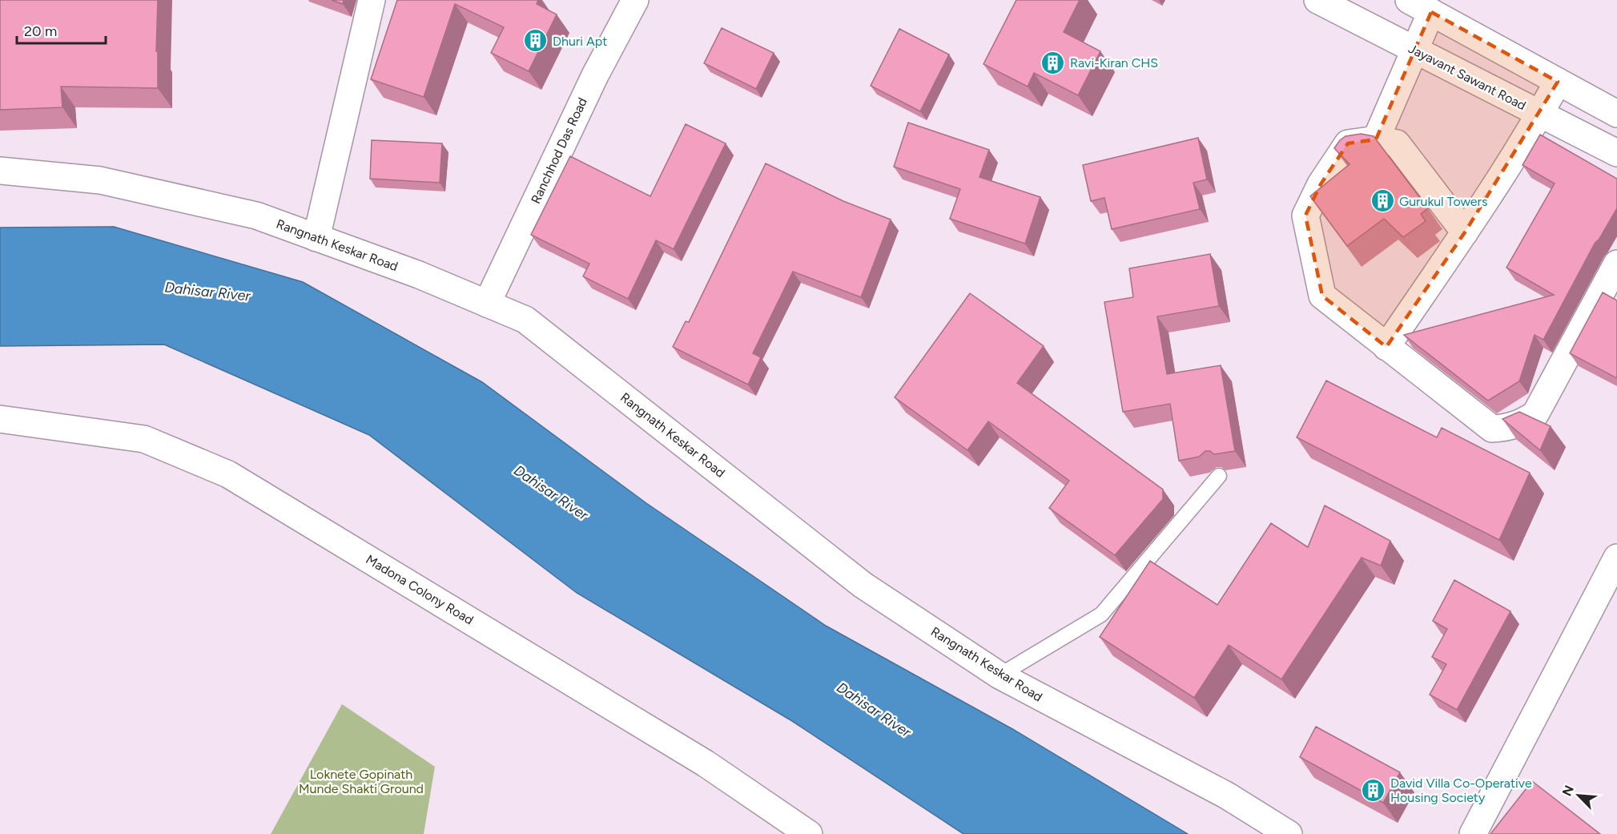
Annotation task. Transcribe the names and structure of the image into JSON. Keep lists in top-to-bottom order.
{
  "streets": {
    "street": [
      "Jayavant Sawant Road",
      "Ranchhod Das Road",
      "Rangnath Keskar Road",
      "Madona Colony Road"
    ]
  },
  "crossings": [
    ["Ranchhod Das Road", "Rangnath Keskar Road"]
  ],
  "water": ["Dahisar River"],
  "parks": ["Loknete Gopinath Munde Shakti Ground"],
  "places": {
    "building": [
      "Dhuri Apt",
      "Ravi-Kiran CHS",
      "Gurukul Towers",
      "David Villa Co-Operative Housing Society"
    ]
  },
  "scale_bar": "20 m",
  "north": "top left"
}
